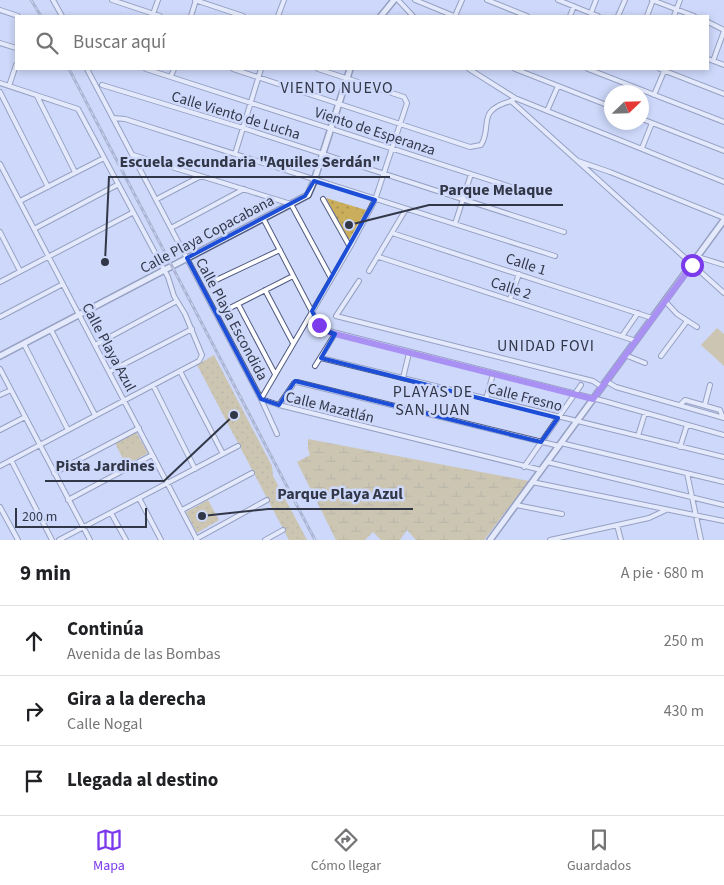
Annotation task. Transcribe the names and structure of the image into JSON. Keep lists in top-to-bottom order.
{
  "streets": {
    "street": [
      "Calle Viento de Lucha",
      "Viento de Esperanza",
      "Calle Playa Copacabana",
      "Calle 1",
      "Calle 2",
      "Calle Playa Escondida",
      "Calle Playa Azul",
      "Calle Fresno",
      "Calle Mazatlán"
    ]
  },
  "crossings": [
    ["Calle Viento de Lucha", "Calle Playa Copacabana"],
    ["Viento de Esperanza", "Calle Playa Copacabana"],
    ["Calle Playa Copacabana", "Calle Playa Escondida"],
    ["Calle Playa Copacabana", "Calle Playa Azul"],
    ["Calle Playa Escondida", "Calle Mazatlán"]
  ],
  "districts": ["VIENTO NUEVO", "UNIDAD FOVI", "PLAYAS DE SAN JUAN"],
  "places": [
    "Parque Melaque",
    "Escuela Secundaria \"Aquiles Serdán\"",
    "Pista Jardines",
    "Parque Playa Azul"
  ],
  "scale_bar": "200 m",
  "north": "top right",
  "page": {
    "search": "Buscar aquí",
    "scale": "200 m",
    "heading": ["9 min", "A pie · 680 m"],
    "list": [
      ["Continúa", "Avenida de las Bombas", "250 m"],
      ["Gira a la derecha", "Calle Nogal", "430 m"],
      "Llegada al destino"
    ],
    "nav": ["Mapa", "Cómo llegar", "Guardados"]
  }
}
